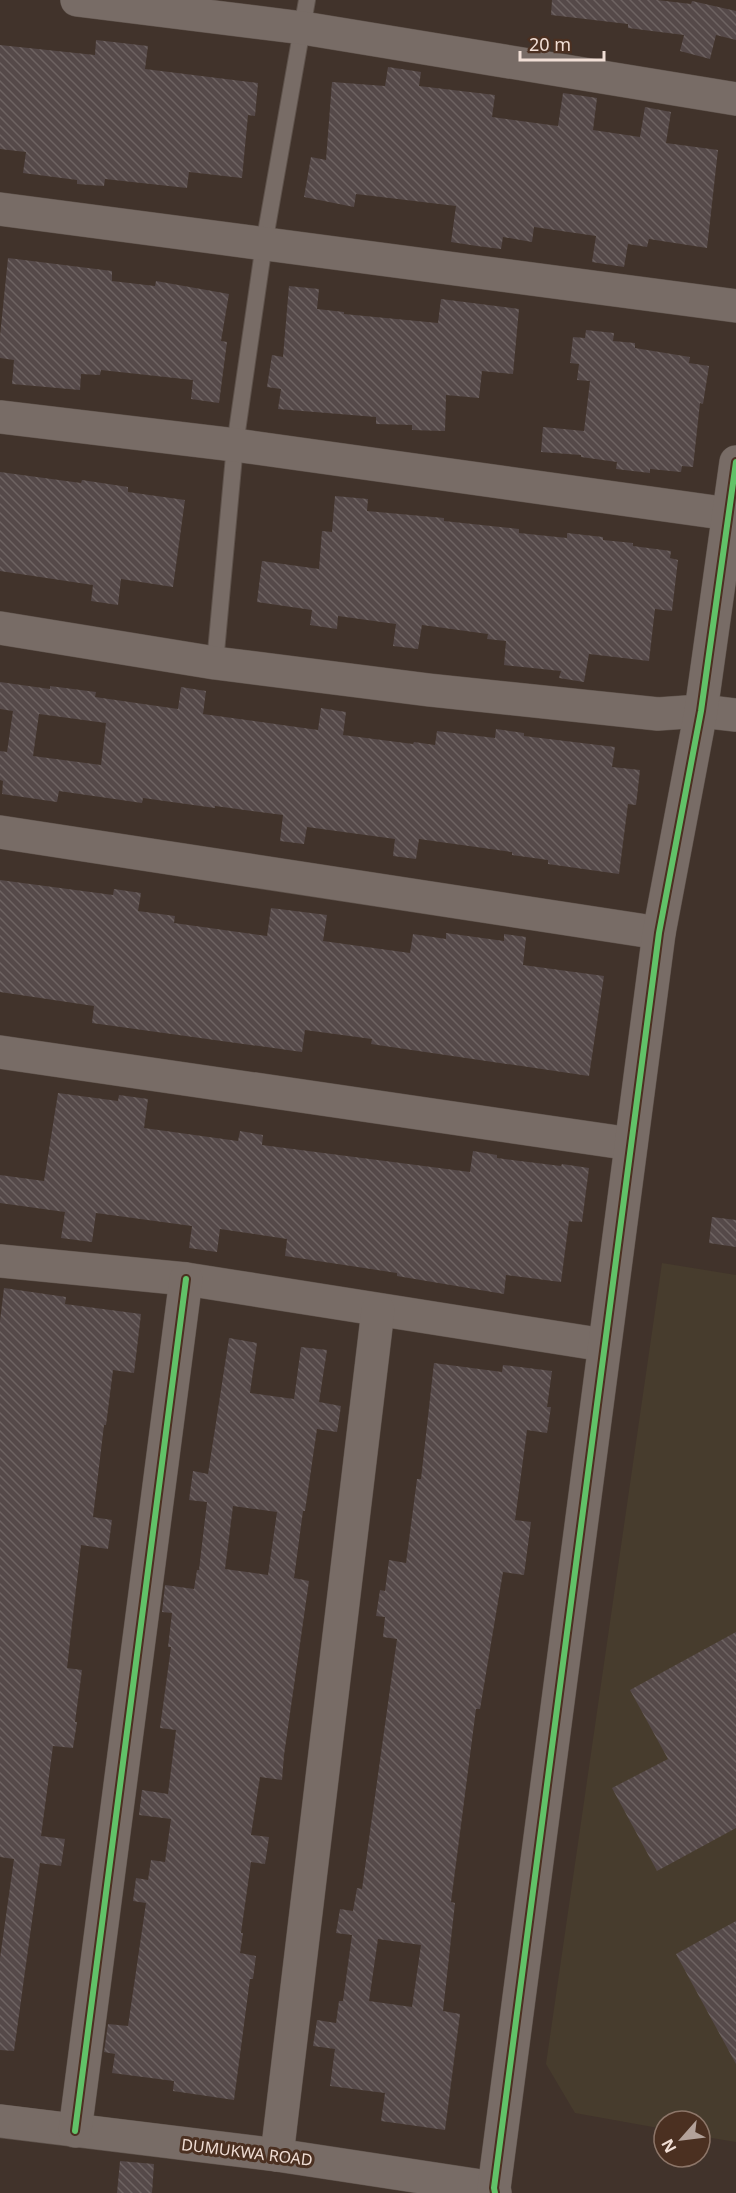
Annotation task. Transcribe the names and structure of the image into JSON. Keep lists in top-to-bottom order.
{
  "streets": {
    "street": ["DUMUKWA ROAD"]
  },
  "scale_bar": "20 m",
  "north": "bottom left"
}
